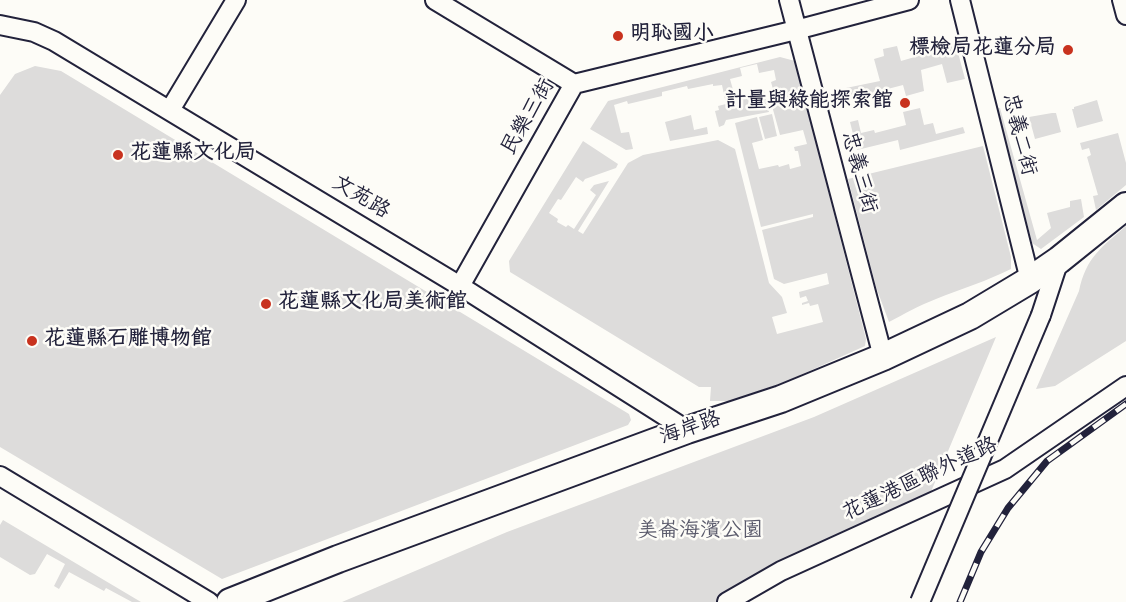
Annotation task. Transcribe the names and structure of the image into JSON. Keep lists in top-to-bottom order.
{
  "streets": {
    "main road": ["海岸路"],
    "street": [
      "民樂三街",
      "忠義二街",
      "忠義三街",
      "文苑路",
      "花蓮港區聯外道路"
    ]
  },
  "crossings": [
    ["民樂三街", "忠義三街"],
    ["民樂三街", "文苑路"],
    ["忠義二街", "海岸路"],
    ["忠義三街", "海岸路"],
    ["文苑路", "海岸路"]
  ],
  "parks": ["美崙海濱公園"],
  "places": [
    "明恥國小",
    "標檢局花蓮分局",
    "計量與綠能探索館",
    "花蓮縣文化局",
    "花蓮縣文化局美術館",
    "花蓮縣石雕博物館"
  ]
}
